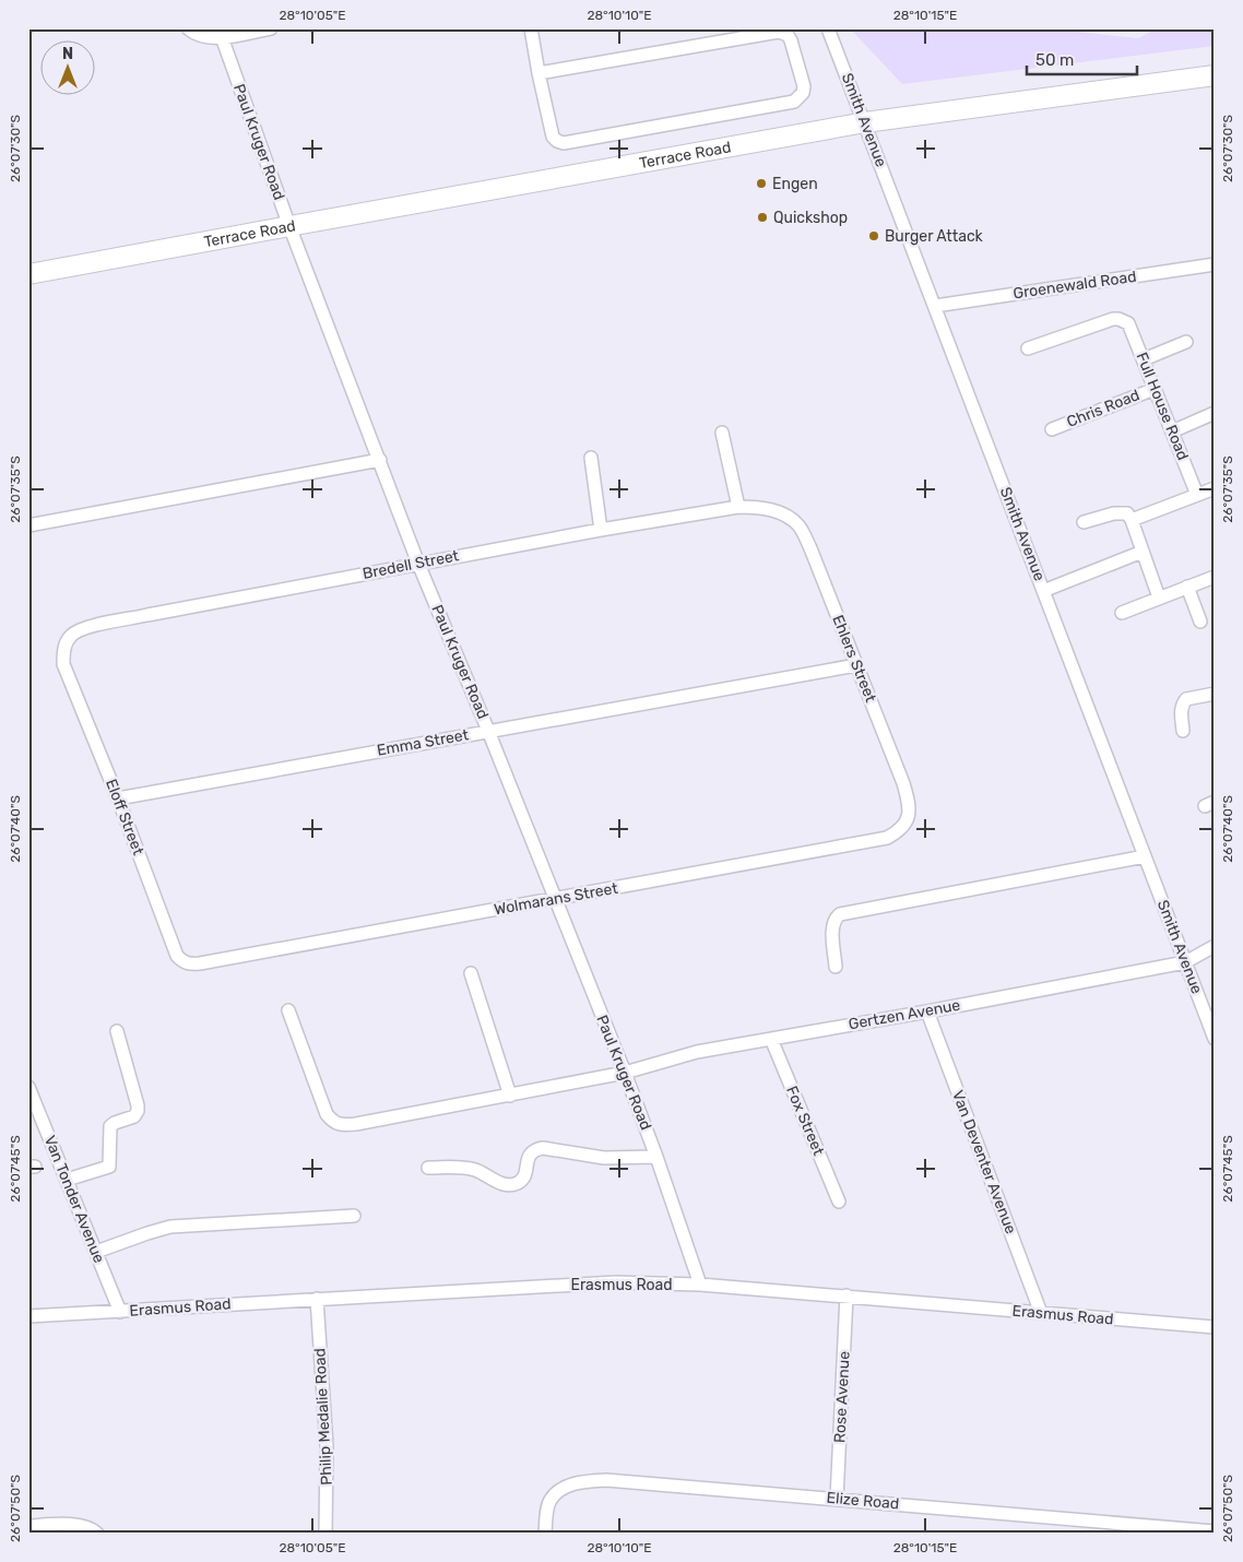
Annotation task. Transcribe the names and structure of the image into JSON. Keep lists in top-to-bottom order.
{
  "streets": {
    "main road": ["Terrace Road"],
    "street": [
      "Smith Avenue",
      "Paul Kruger Road",
      "Groenewald Road",
      "Full House Road",
      "Chris Road",
      "Bredell Street",
      "Ehlers Street",
      "Emma Street",
      "Eloff Street",
      "Wolmarans Street",
      "Gertzen Avenue",
      "Fox Street",
      "Van Deventer Avenue",
      "Van Tonder Avenue",
      "Erasmus Road",
      "Rose Avenue",
      "Philip Medalie Road",
      "Elize Road"
    ]
  },
  "crossings": [
    ["Smith Avenue", "Terrace Road"],
    ["Smith Avenue", "Groenewald Road"],
    ["Smith Avenue", "Gertzen Avenue"],
    ["Paul Kruger Road", "Terrace Road"],
    ["Paul Kruger Road", "Bredell Street"],
    ["Paul Kruger Road", "Emma Street"],
    ["Paul Kruger Road", "Wolmarans Street"],
    ["Paul Kruger Road", "Gertzen Avenue"],
    ["Paul Kruger Road", "Erasmus Road"],
    ["Full House Road", "Chris Road"],
    ["Bredell Street", "Ehlers Street"],
    ["Bredell Street", "Eloff Street"],
    ["Ehlers Street", "Emma Street"],
    ["Ehlers Street", "Wolmarans Street"],
    ["Emma Street", "Eloff Street"],
    ["Eloff Street", "Wolmarans Street"],
    ["Gertzen Avenue", "Fox Street"],
    ["Gertzen Avenue", "Van Deventer Avenue"],
    ["Van Deventer Avenue", "Erasmus Road"],
    ["Van Tonder Avenue", "Erasmus Road"],
    ["Erasmus Road", "Rose Avenue"],
    ["Erasmus Road", "Philip Medalie Road"],
    ["Rose Avenue", "Elize Road"]
  ],
  "places": ["Engen", "Quickshop", "Burger Attack"],
  "scale_bar": "50 m",
  "north": "top",
  "coordinates": [
    "28°10'05\"E",
    "28°10'10\"E",
    "28°10'15\"E",
    "26°07'30\"S",
    "26°07'35\"S",
    "26°07'40\"S",
    "26°07'45\"S",
    "26°07'50\"S"
  ]
}
